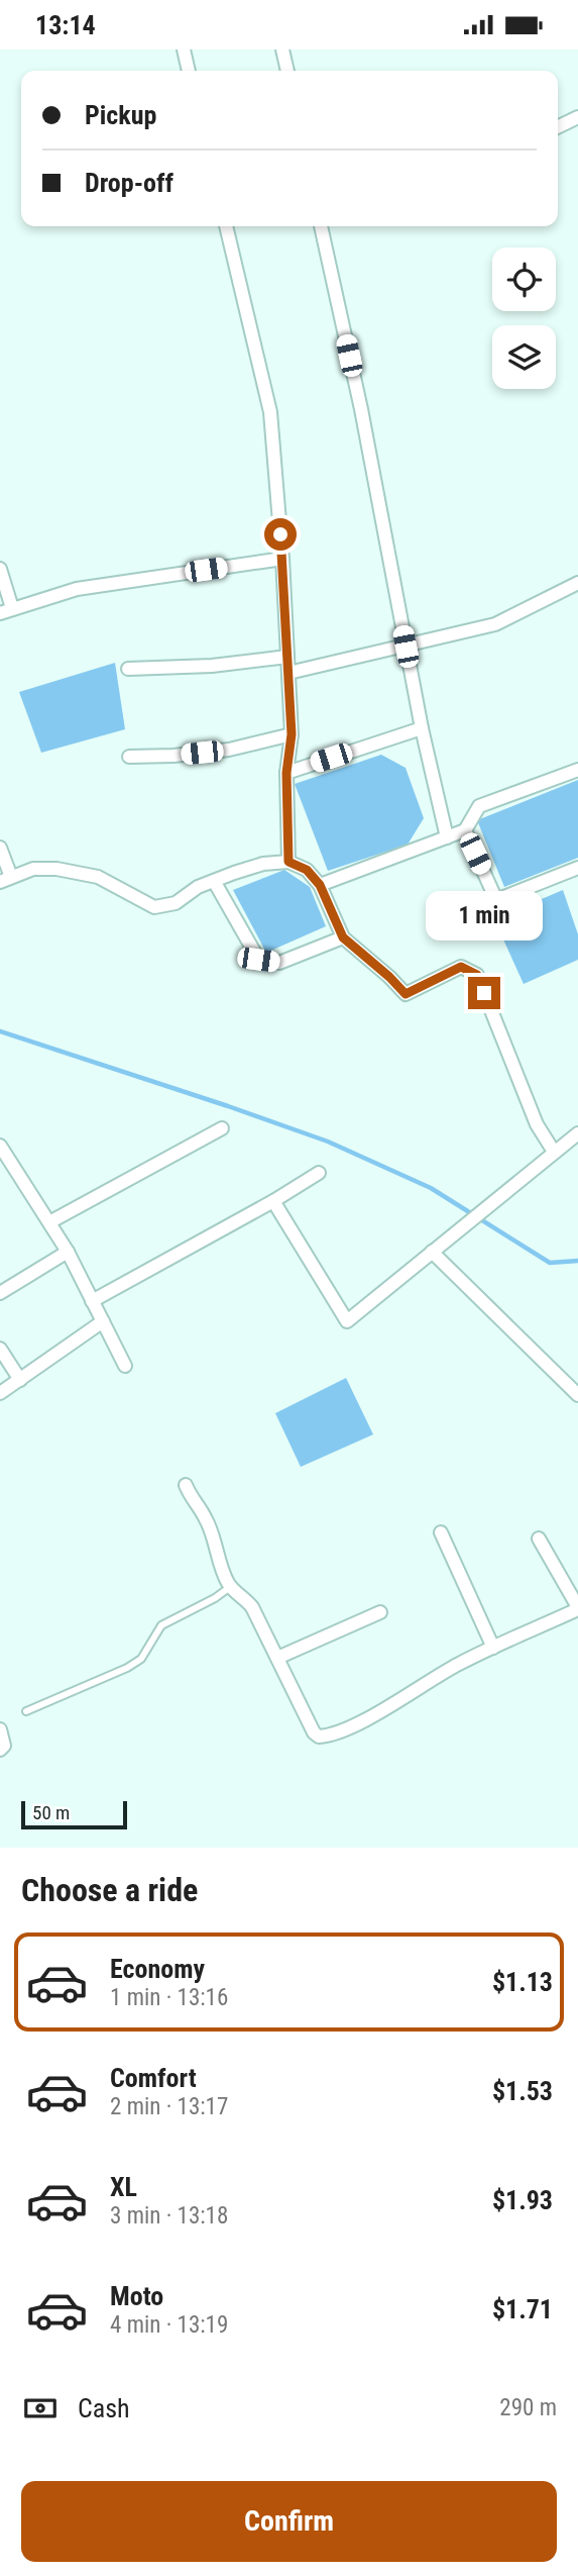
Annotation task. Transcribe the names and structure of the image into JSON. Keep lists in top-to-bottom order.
{
  "scale_bar": "50 m",
  "page": {
    "status": "13:14",
    "banner": ["Pickup", "Drop-off"],
    "bubble": "1 min",
    "scale": "50 m",
    "heading": "Choose a ride",
    "list": [
      {
        "name": "Economy",
        "note": "1 min · 13:16",
        "value": "$1.13"
      },
      {
        "name": "Comfort",
        "note": "2 min · 13:17",
        "value": "$1.53"
      },
      {
        "name": "XL",
        "note": "3 min · 13:18",
        "value": "$1.93"
      },
      {
        "name": "Moto",
        "note": "4 min · 13:19",
        "value": "$1.71"
      }
    ],
    "pay": ["Cash", "290 m"],
    "buttons": "Confirm"
  }
}
